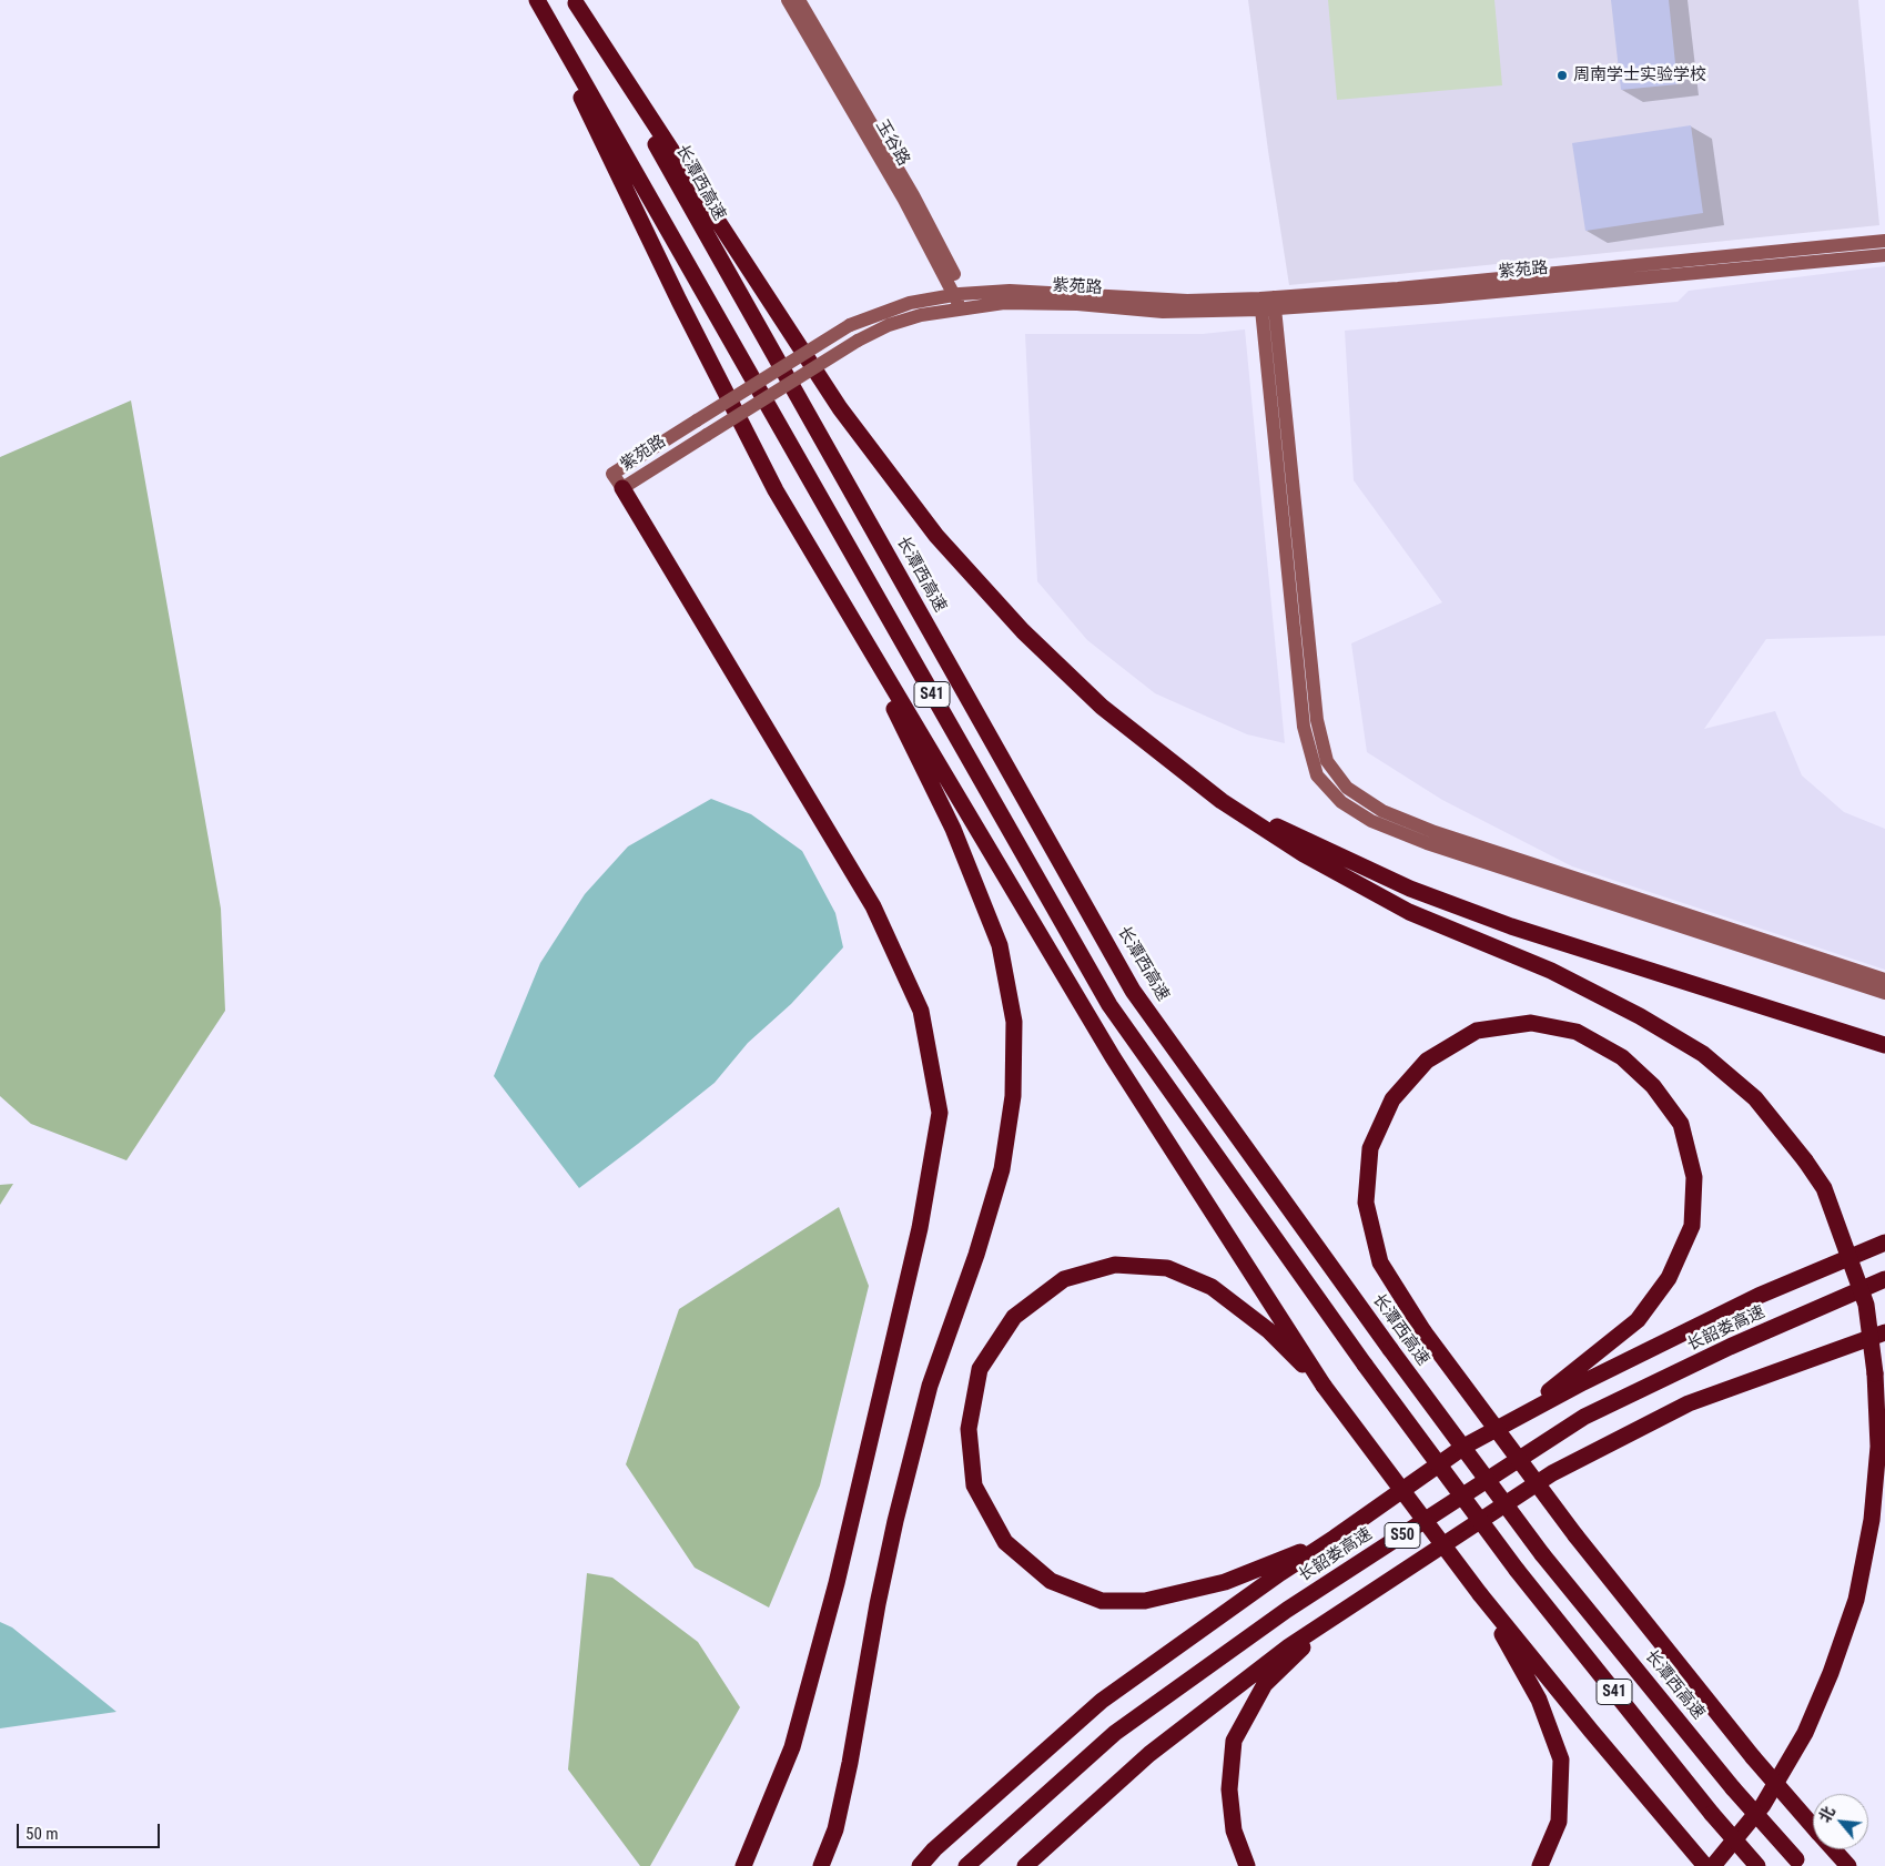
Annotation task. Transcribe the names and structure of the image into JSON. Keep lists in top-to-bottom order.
{
  "streets": {
    "highway": [
      "长潭西高速",
      "S41",
      "长韶娄高速",
      "S50"
    ],
    "street": ["玉谷路", "紫苑路"]
  },
  "crossings": [
    ["玉谷路", "紫苑路"]
  ],
  "places": ["周南学士实验学校"],
  "scale_bar": "50 m",
  "north": "top left"
}
